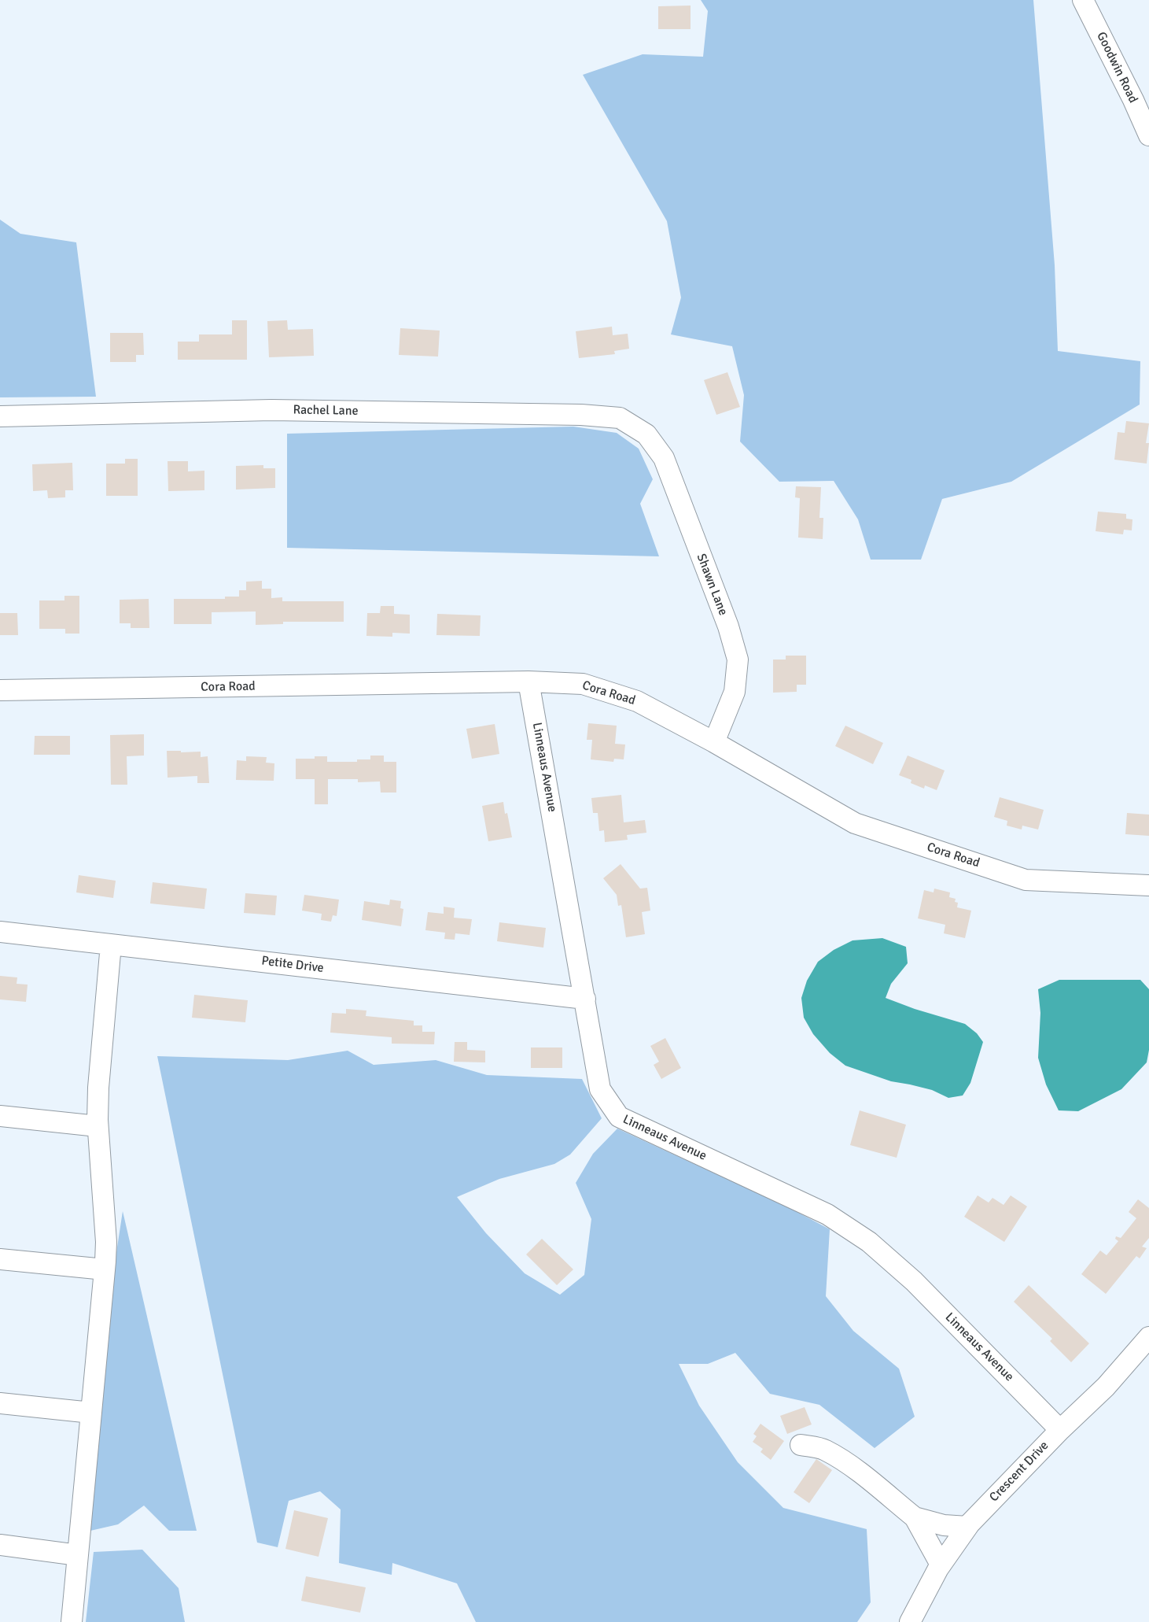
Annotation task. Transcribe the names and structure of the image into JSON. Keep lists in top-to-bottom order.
{
  "streets": {
    "street": [
      "Goodwin Road",
      "Rachel Lane",
      "Shawn Lane",
      "Cora Road",
      "Linneaus Avenue",
      "Petite Drive",
      "Crescent Drive"
    ]
  },
  "crossings": [
    ["Rachel Lane", "Shawn Lane"],
    ["Shawn Lane", "Cora Road"],
    ["Cora Road", "Linneaus Avenue"],
    ["Linneaus Avenue", "Petite Drive"],
    ["Linneaus Avenue", "Crescent Drive"]
  ]
}
